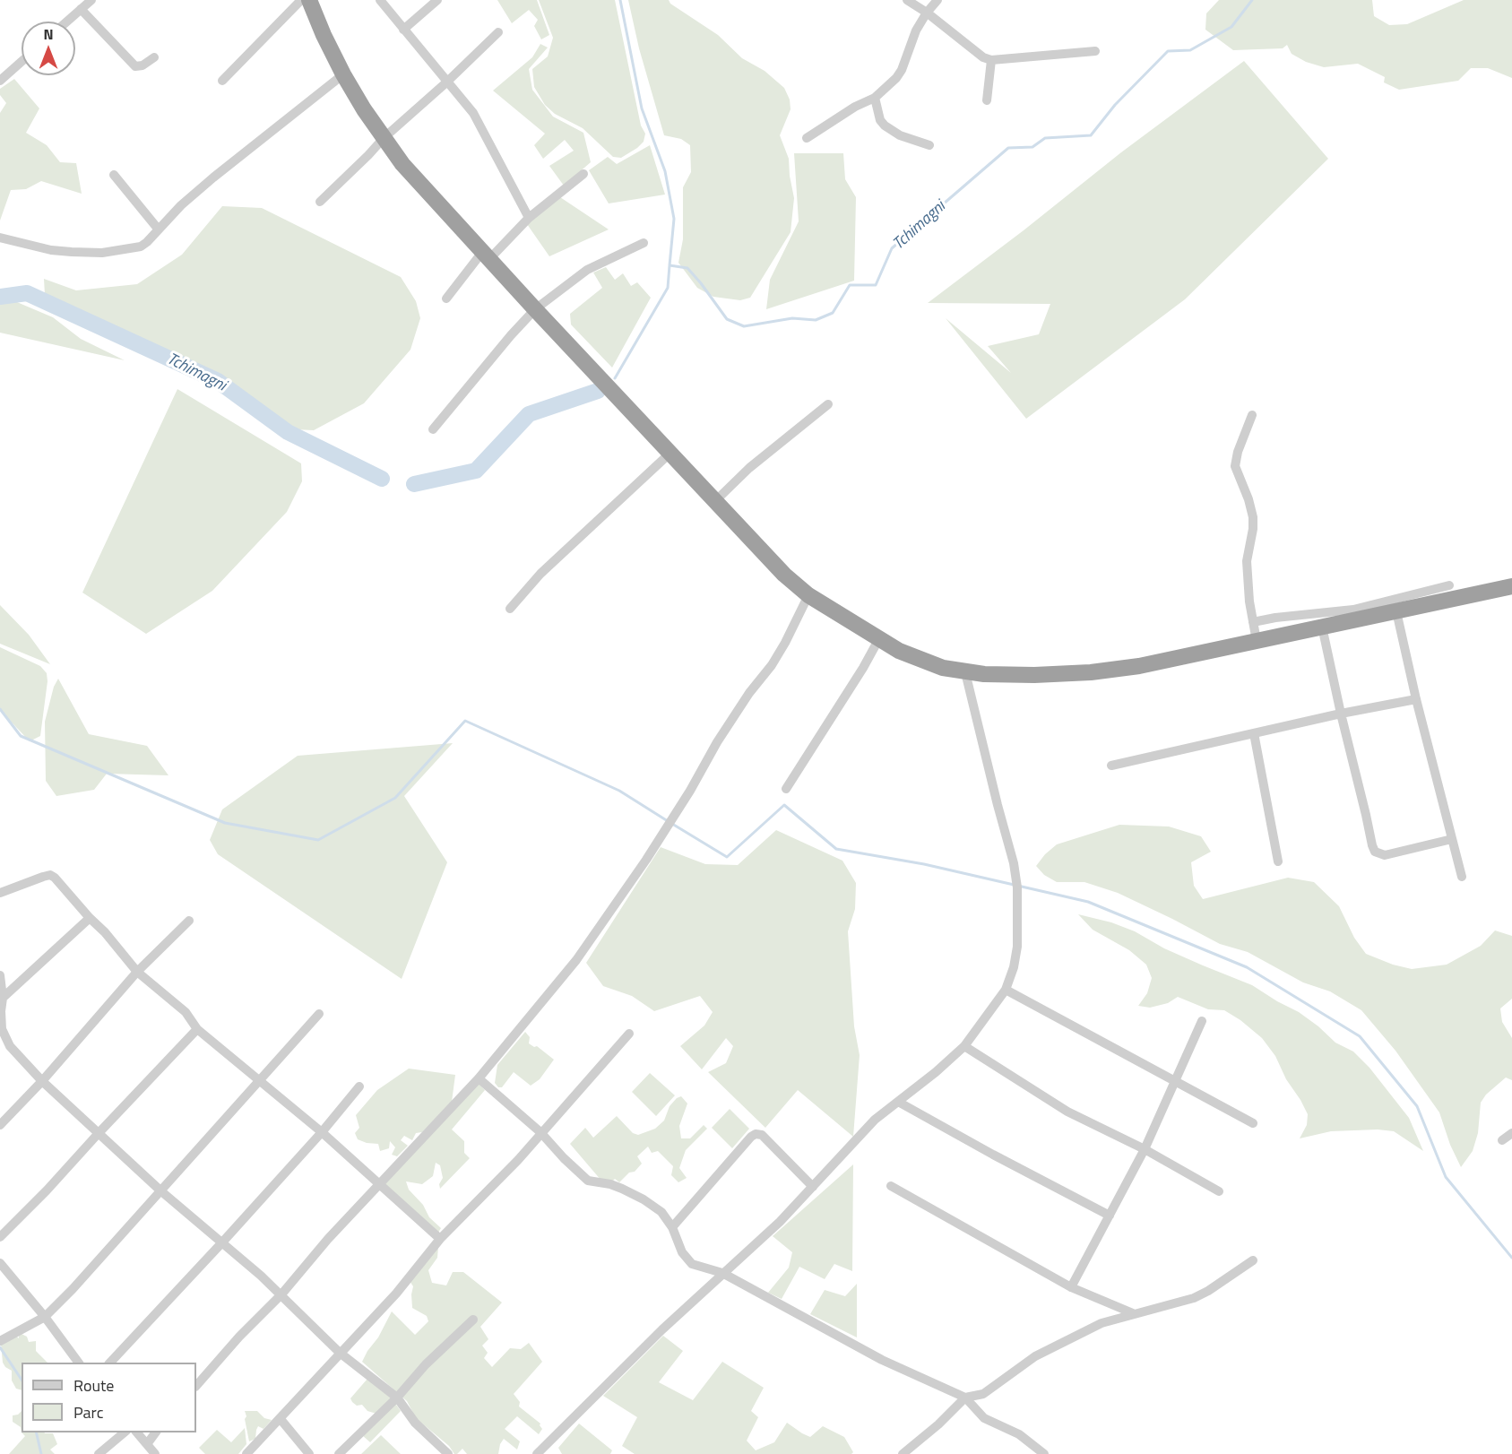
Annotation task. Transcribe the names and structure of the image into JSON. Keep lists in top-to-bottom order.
{
  "water": ["Tchimagni"],
  "legend": ["Route", "Parc"],
  "north": "top"
}
